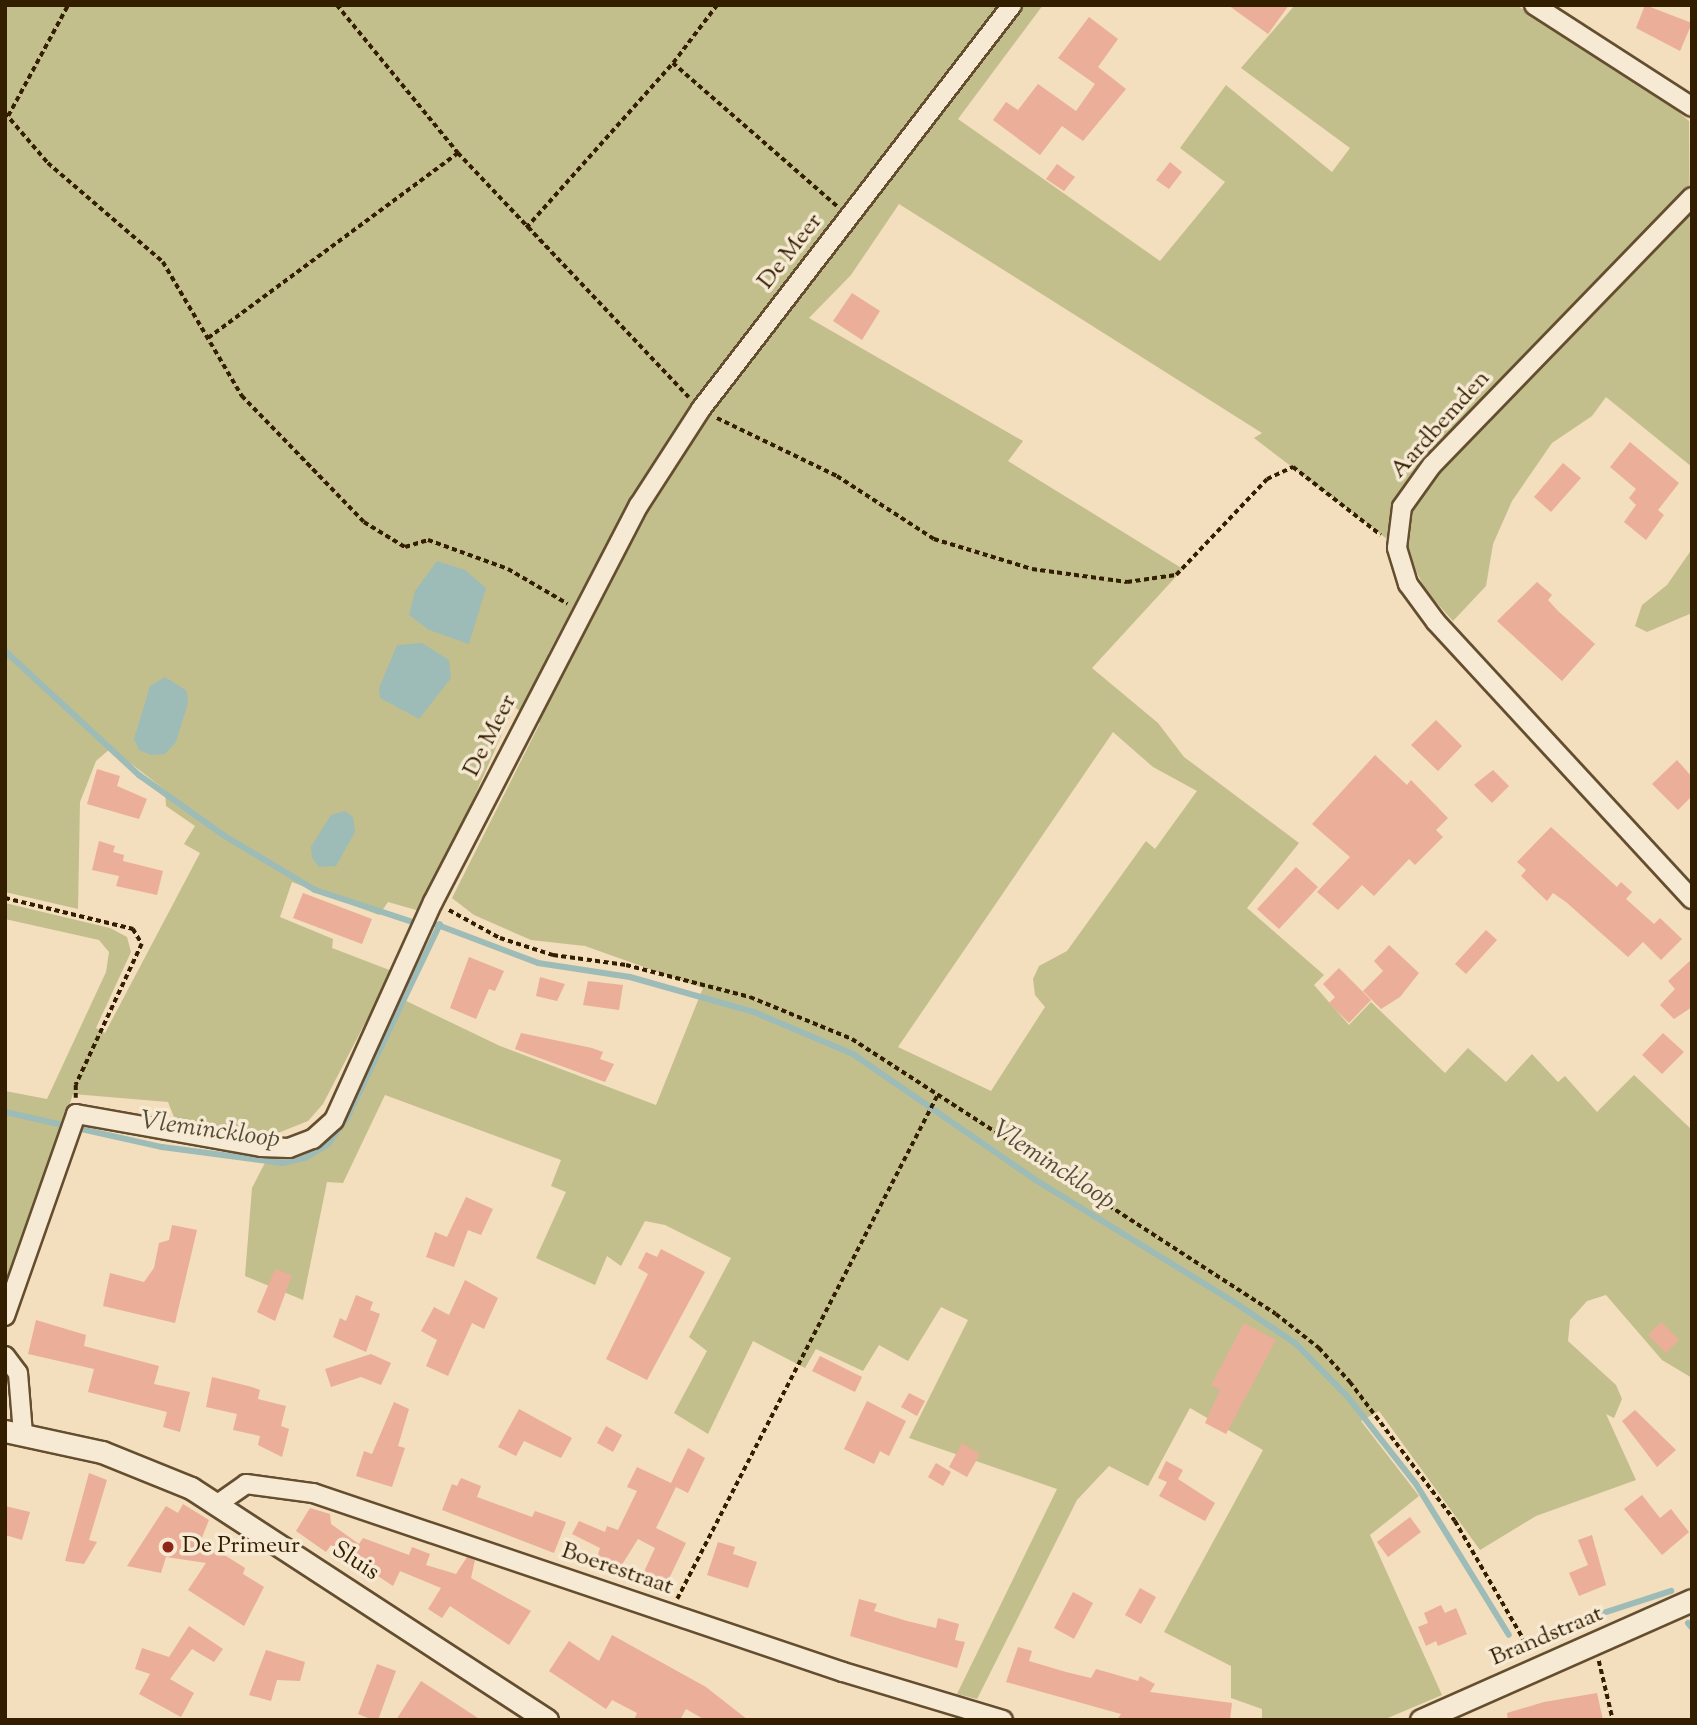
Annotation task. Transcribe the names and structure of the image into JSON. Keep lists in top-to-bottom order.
{
  "streets": {
    "street": [
      "De Meer",
      "Aardbemden",
      "Sluis",
      "Boerestraat",
      "Brandstraat"
    ]
  },
  "crossings": [
    ["Sluis", "Boerestraat"]
  ],
  "water": ["Vleminckloop"],
  "places": ["De Primeur"]
}
